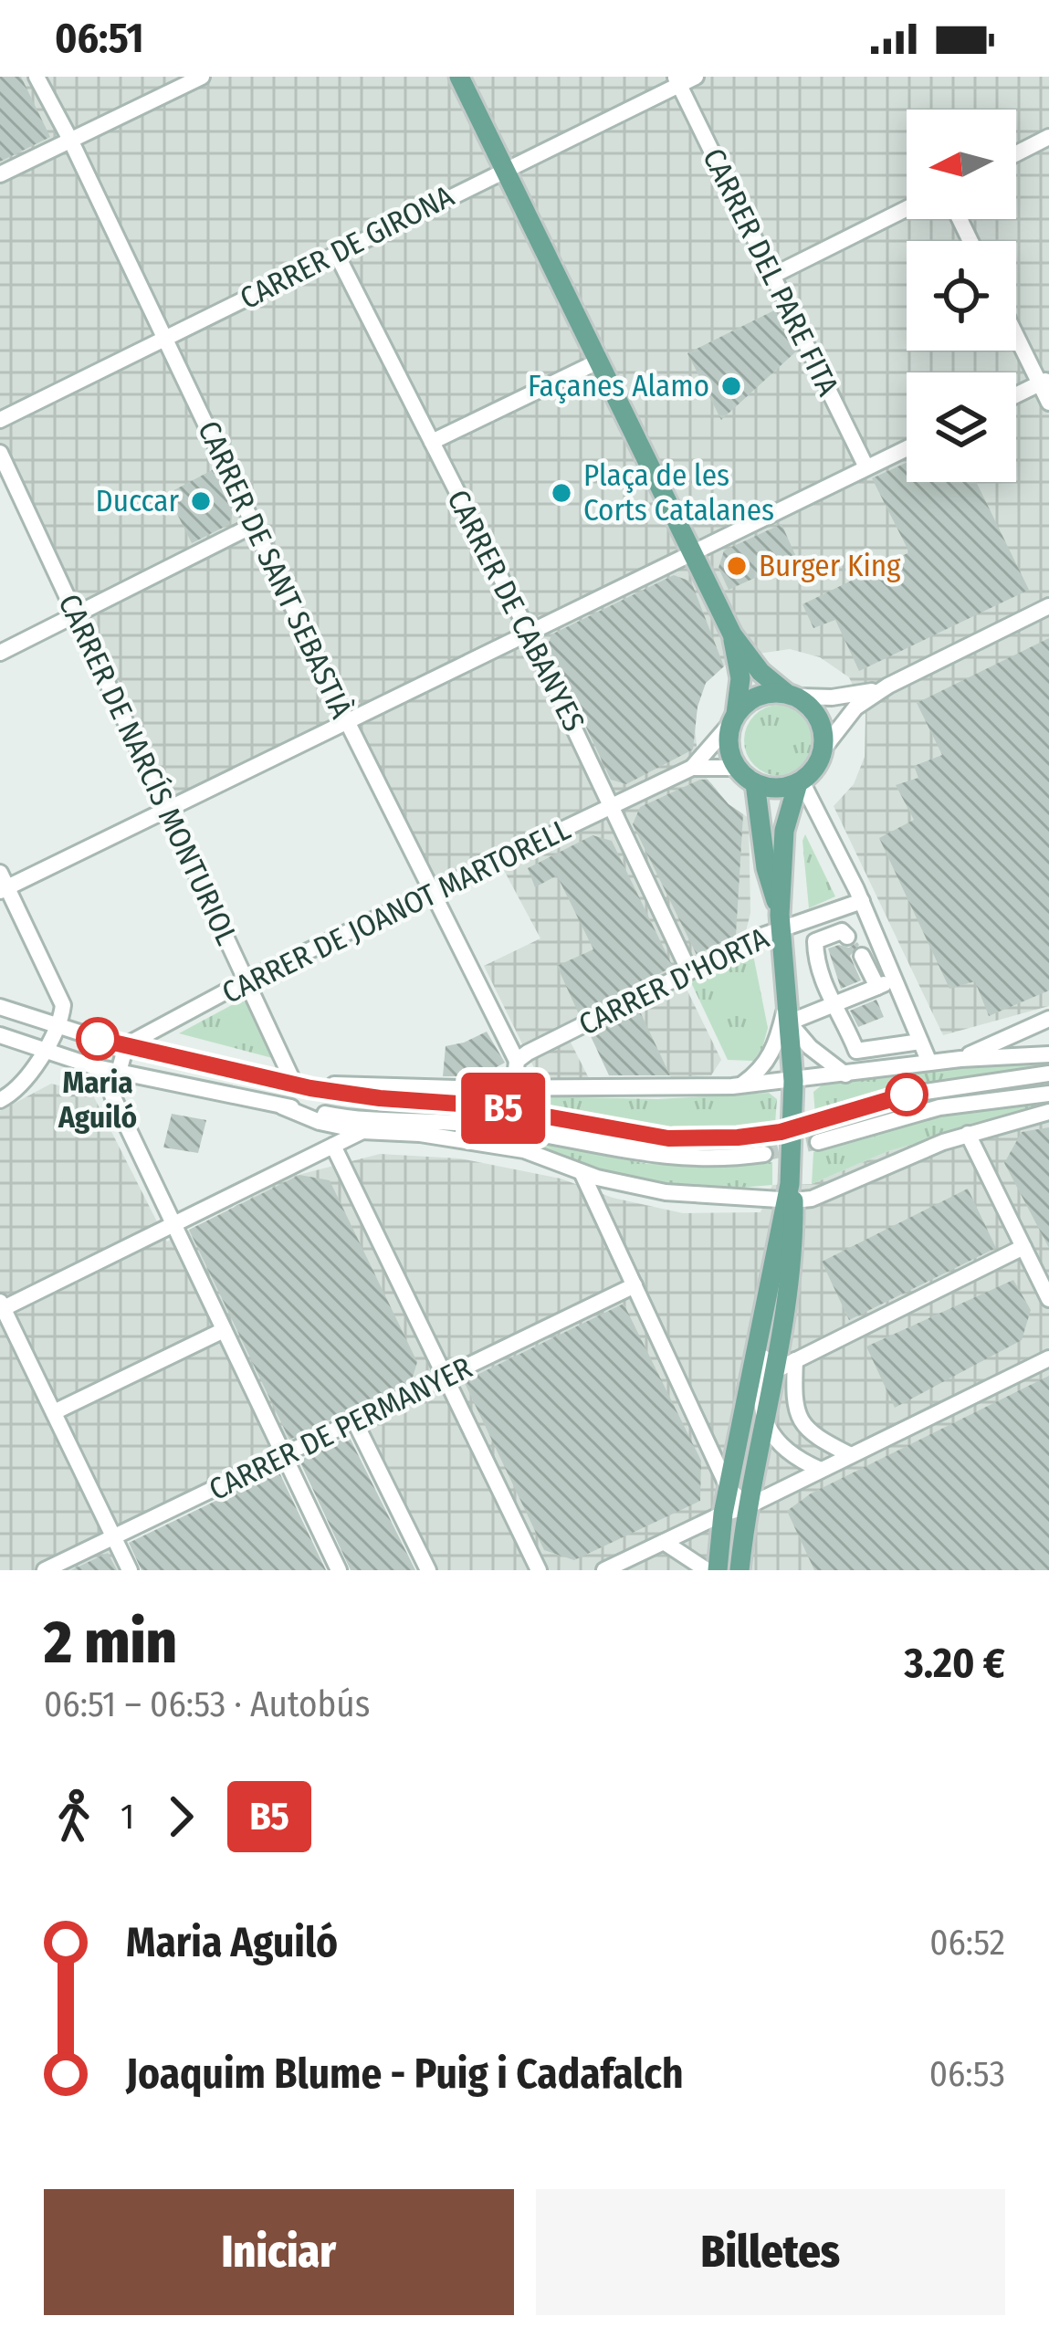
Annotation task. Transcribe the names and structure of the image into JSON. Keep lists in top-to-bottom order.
{
  "streets": {
    "street": [
      "CARRER DE GIRONA",
      "CARRER DEL PARE FITA",
      "CARRER DE SANT SEBASTIÀ",
      "CARRER DE CABANYES",
      "CARRER DE NARCÍS MONTURIOL",
      "CARRER DE JOANOT MARTORELL",
      "CARRER D'HORTA",
      "CARRER DE PERMANYER"
    ]
  },
  "crossings": [
    ["CARRER DE GIRONA", "CARRER DEL PARE FITA"],
    ["CARRER DE GIRONA", "CARRER DE SANT SEBASTIÀ"],
    ["CARRER DE GIRONA", "CARRER DE CABANYES"],
    ["CARRER DE SANT SEBASTIÀ", "CARRER DE JOANOT MARTORELL"],
    ["CARRER DE SANT SEBASTIÀ", "CARRER D'HORTA"],
    ["CARRER DE CABANYES", "CARRER DE JOANOT MARTORELL"],
    ["CARRER DE CABANYES", "CARRER D'HORTA"],
    ["CARRER DE NARCÍS MONTURIOL", "CARRER DE JOANOT MARTORELL"]
  ],
  "places": [
    "Façanes Alamo",
    "Plaça de les Corts Catalanes",
    "Duccar",
    "Burger King",
    "Maria Aguiló"
  ],
  "lines": ["bus line B5"],
  "north": "left",
  "page": {
    "status": "06:51",
    "on_map": "B5",
    "heading": ["2 min", "06:51 – 06:53 · Autobús", "3.20 €"],
    "legs": ["1", "B5"],
    "list": [
      {
        "name": "Maria Aguiló",
        "value": "06:52"
      },
      {
        "name": "Joaquim Blume - Puig i Cadafalch",
        "value": "06:53"
      }
    ],
    "buttons": ["Iniciar", "Billetes"]
  }
}
